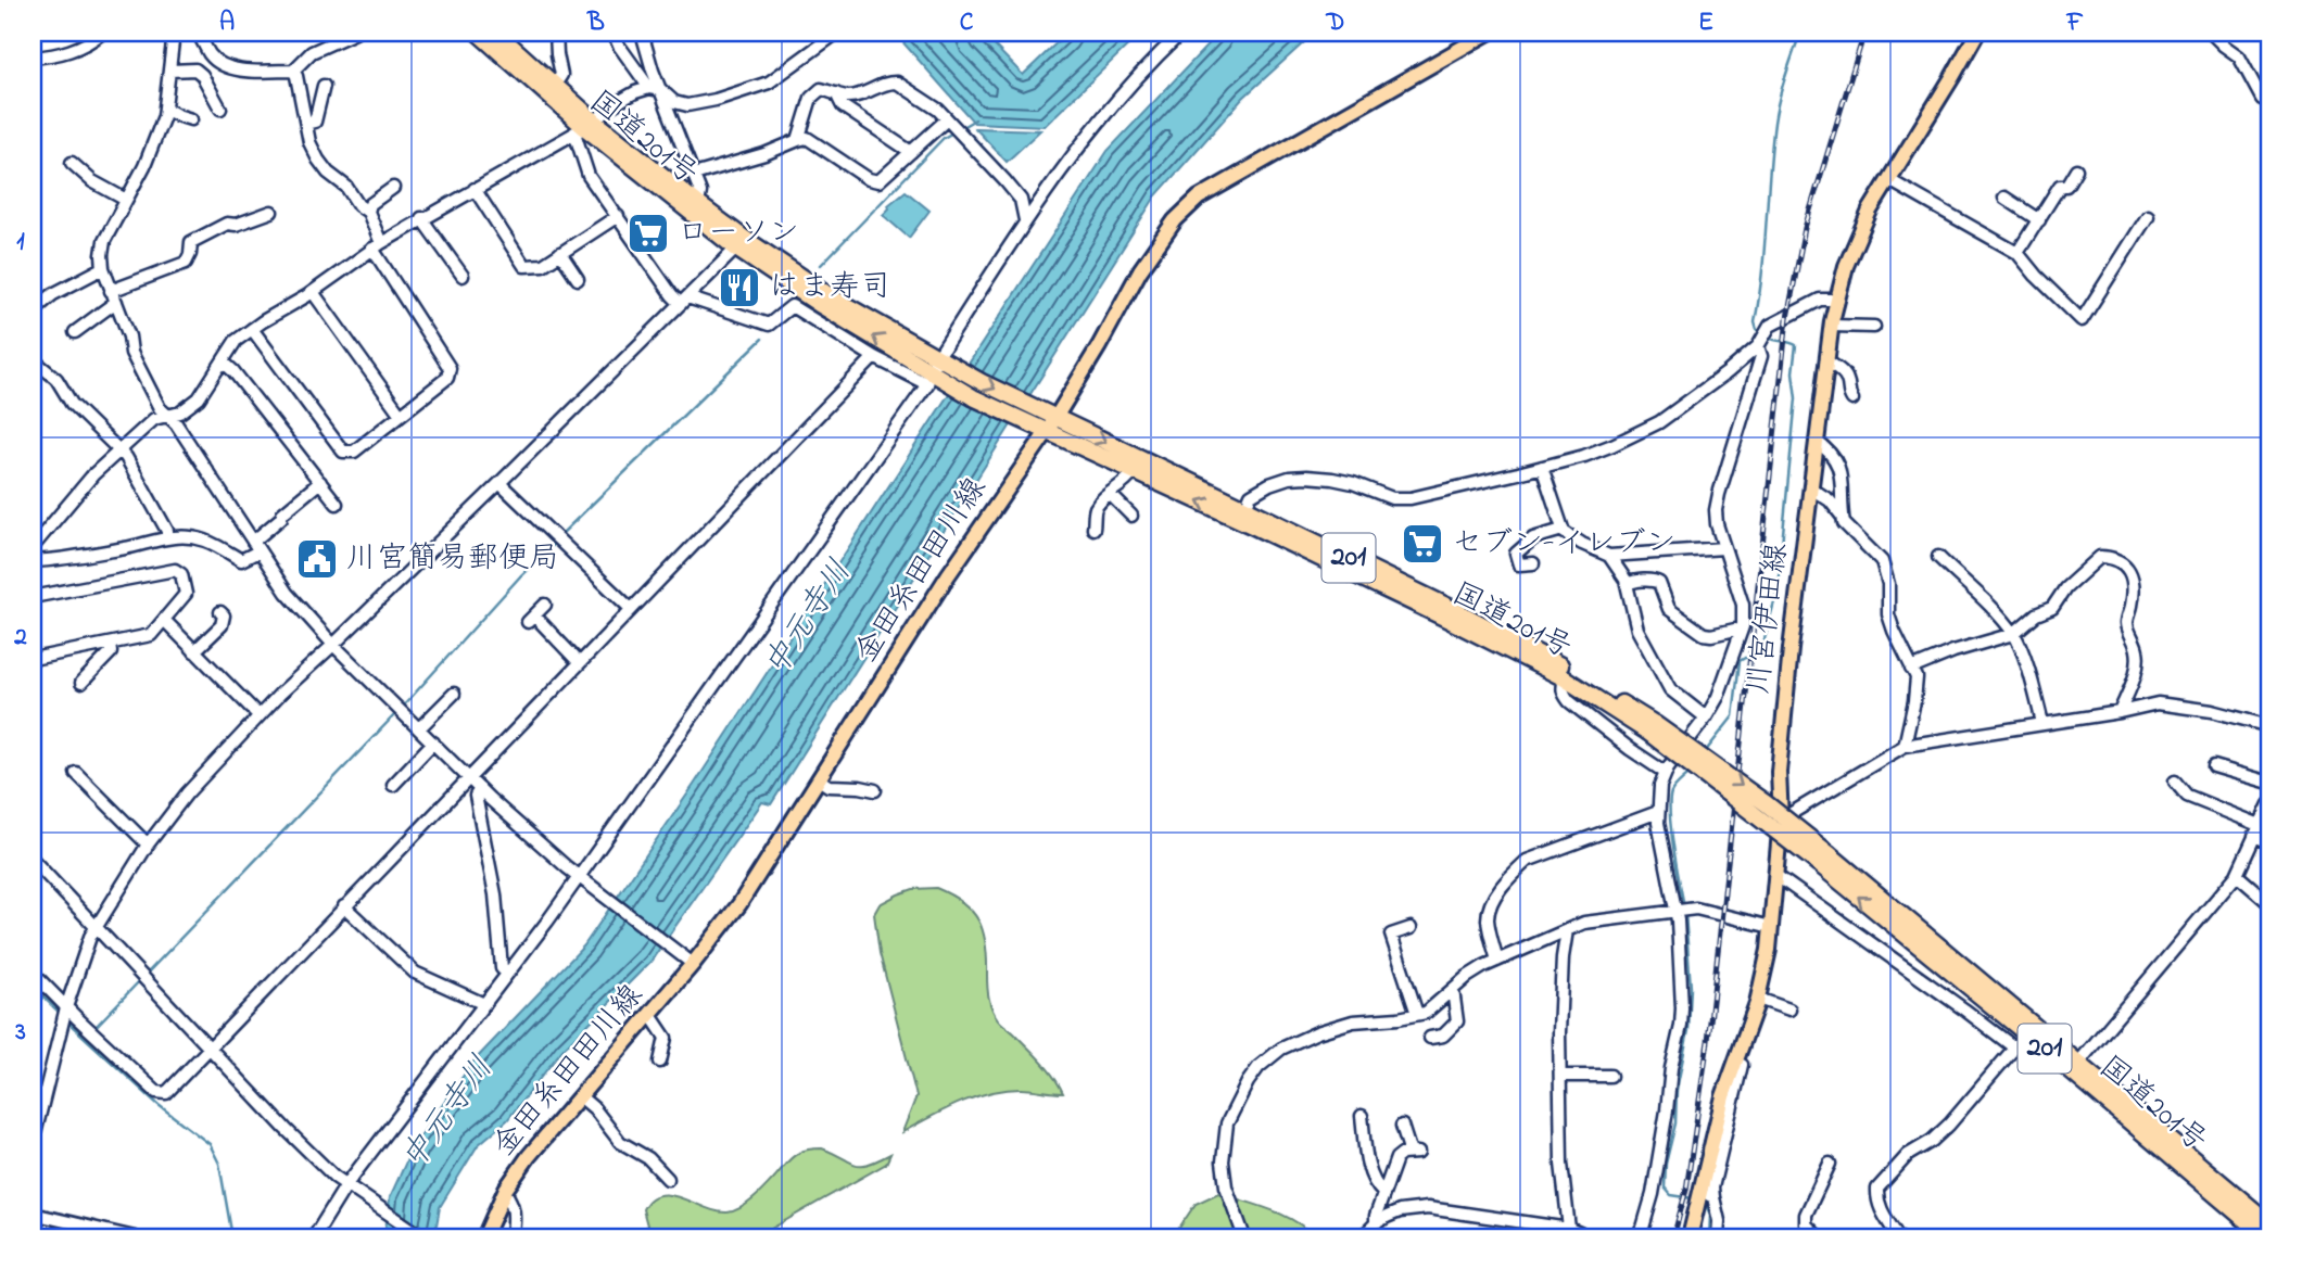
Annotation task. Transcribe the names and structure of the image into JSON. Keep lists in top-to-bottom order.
{
  "streets": {
    "highway": ["国道201号", "201"],
    "main road": ["金田糸田田川線", "川宮伊田線"]
  },
  "crossings": [
    ["国道201号", "金田糸田田川線"]
  ],
  "water": ["中元寺川"],
  "places": {
    "supermarket": ["ローソン", "セブン-イレブン"],
    "restaurant": ["はま寿司"],
    "public building": ["川宮簡易郵便局"]
  },
  "grid": {
    "columns": [
      "A",
      "B",
      "C",
      "D",
      "E",
      "F"
    ],
    "rows": ["1", "2", "3"]
  }
}
